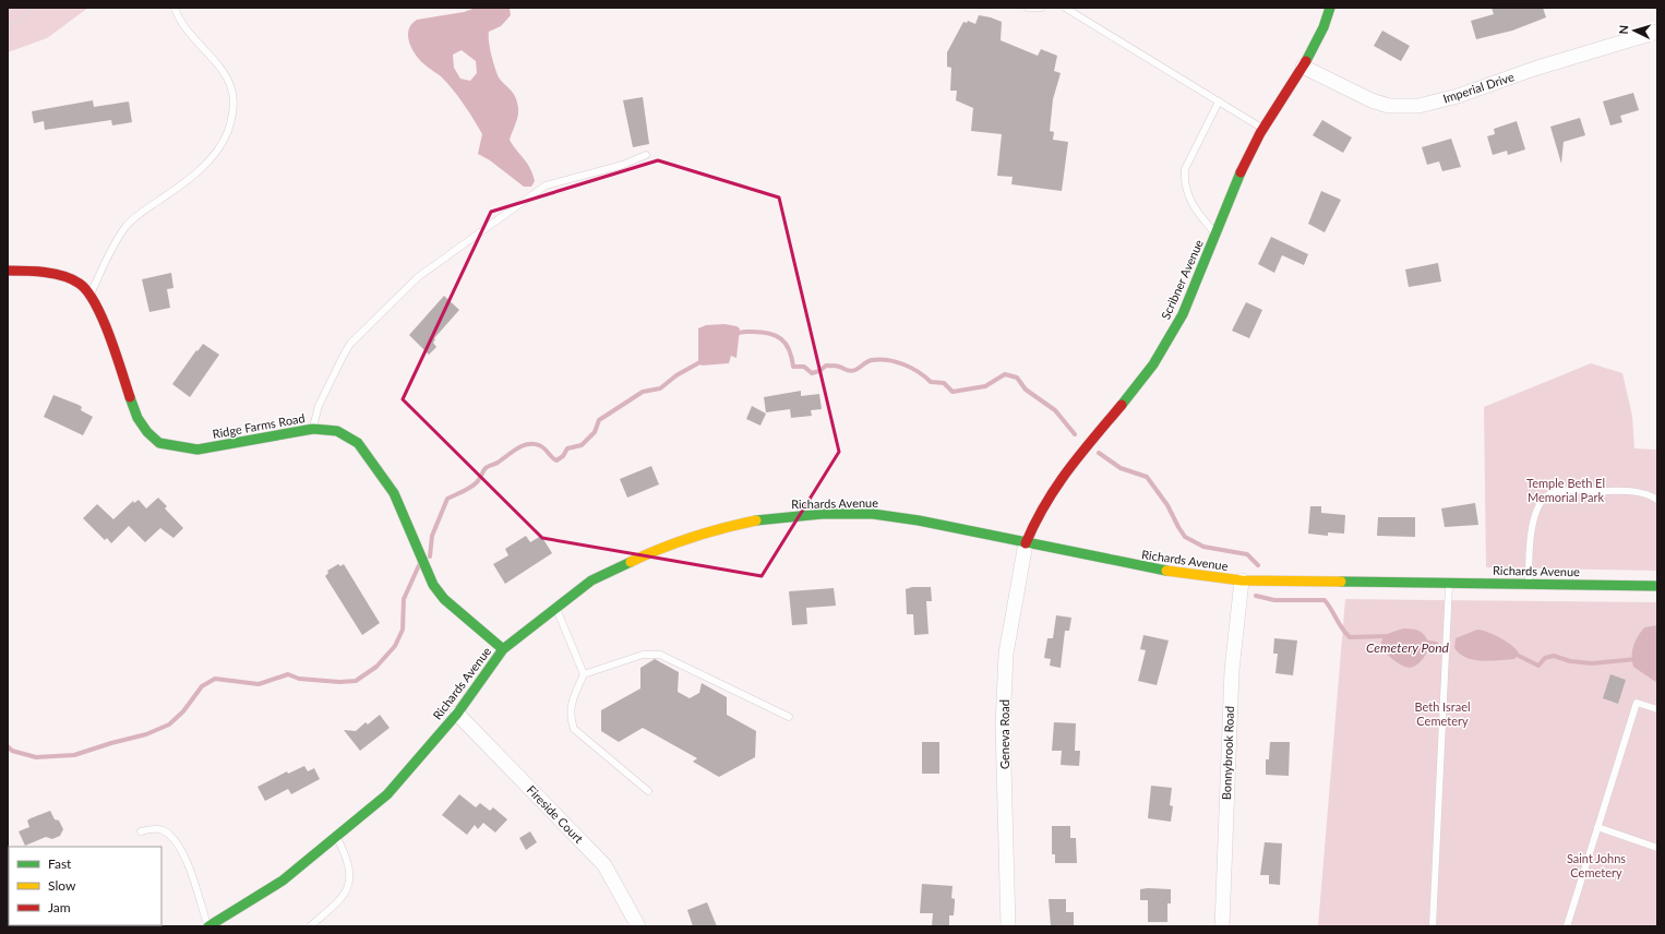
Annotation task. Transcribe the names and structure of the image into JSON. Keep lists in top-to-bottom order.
{
  "streets": {
    "street": [
      "Imperial Drive",
      "Scribner Avenue",
      "Ridge Farms Road",
      "Richards Avenue",
      "Geneva Road",
      "Bonnybrook Road",
      "Fireside Court"
    ]
  },
  "crossings": [
    ["Imperial Drive", "Scribner Avenue"],
    ["Scribner Avenue", "Richards Avenue"],
    ["Scribner Avenue", "Geneva Road"],
    ["Ridge Farms Road", "Richards Avenue"],
    ["Richards Avenue", "Geneva Road"],
    ["Richards Avenue", "Bonnybrook Road"],
    ["Richards Avenue", "Fireside Court"]
  ],
  "water": ["Cemetery Pond"],
  "parks": ["Temple Beth El Memorial Park", "Beth Israel Cemetery", "Saint Johns Cemetery"],
  "legend": ["Fast", "Slow", "Jam"],
  "north": "left"
}
